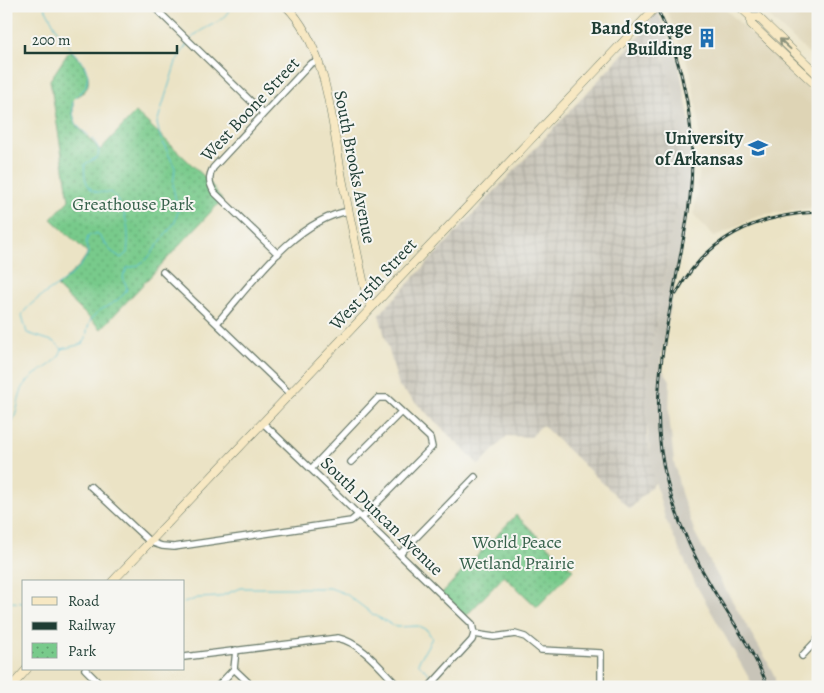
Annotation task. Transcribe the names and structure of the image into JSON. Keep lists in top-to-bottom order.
{
  "streets": {
    "main road": ["South Brooks Avenue", "West 15th Street"],
    "street": ["West Boone Street", "South Duncan Avenue"]
  },
  "crossings": [
    ["West Boone Street", "South Brooks Avenue"],
    ["South Brooks Avenue", "West 15th Street"],
    ["West 15th Street", "South Duncan Avenue"]
  ],
  "parks": ["Greathouse Park", "World Peace Wetland Prairie"],
  "places": {
    "building": ["Band Storage Building"],
    "school or university": ["University of Arkansas"]
  },
  "legend": ["Road", "Railway", "Park"],
  "scale_bar": "200 m"
}
